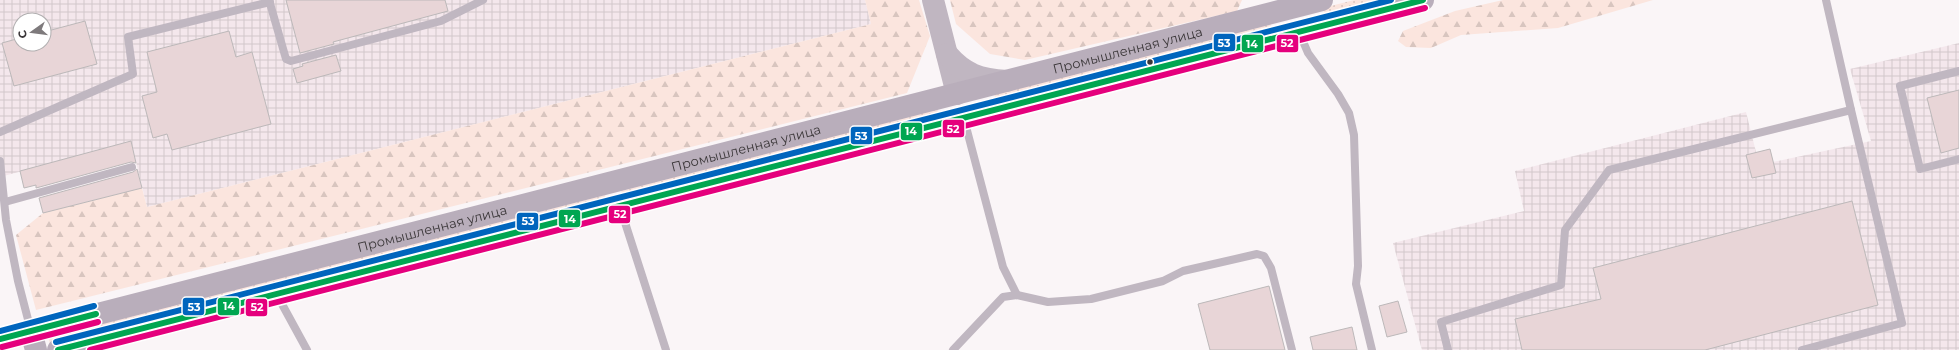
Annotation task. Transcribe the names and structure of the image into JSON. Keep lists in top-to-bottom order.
{
  "streets": {
    "main road": ["Промышленная улица"]
  },
  "lines": ["transit line 14", "transit line 53", "transit line 52"],
  "north": "left"
}
